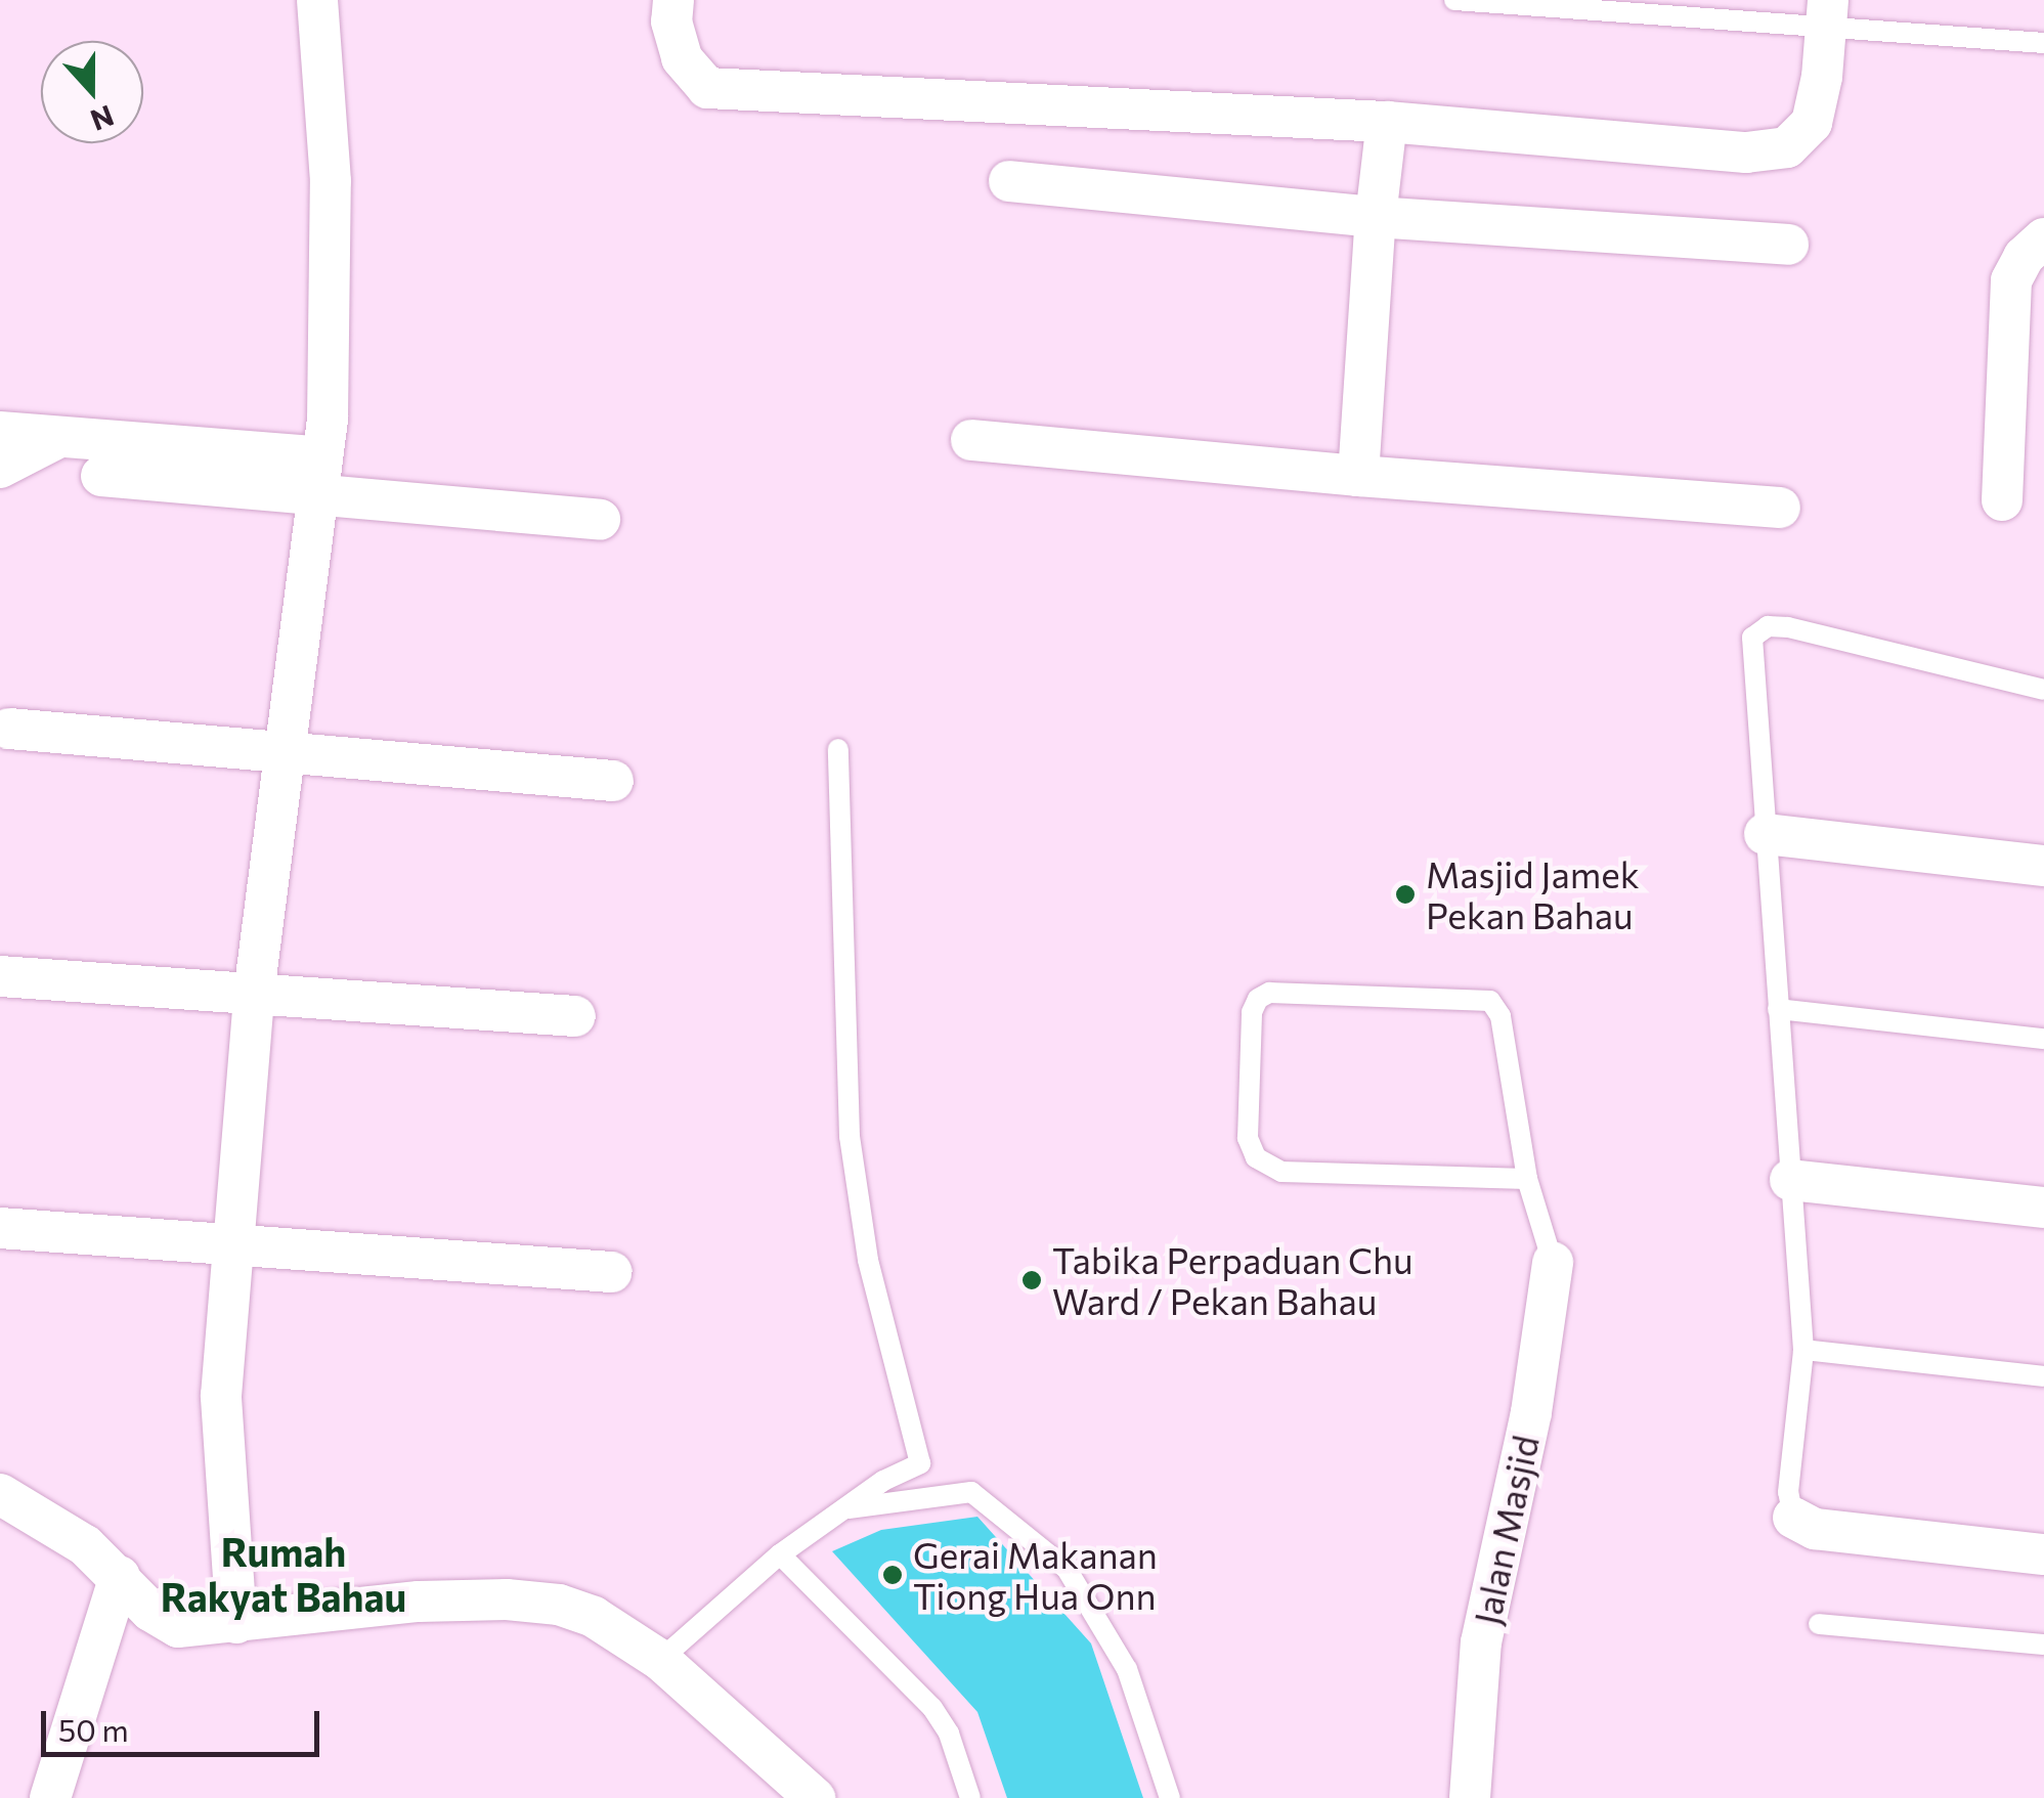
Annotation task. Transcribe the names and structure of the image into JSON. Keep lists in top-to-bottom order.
{
  "streets": {
    "street": ["Jalan Masjid"]
  },
  "districts": ["Rumah Rakyat Bahau"],
  "places": ["Masjid Jamek Pekan Bahau", "Tabika Perpaduan Chu Ward / Pekan Bahau", "Gerai Makanan Tiong Hua Onn"],
  "scale_bar": "50 m",
  "north": "bottom"
}
